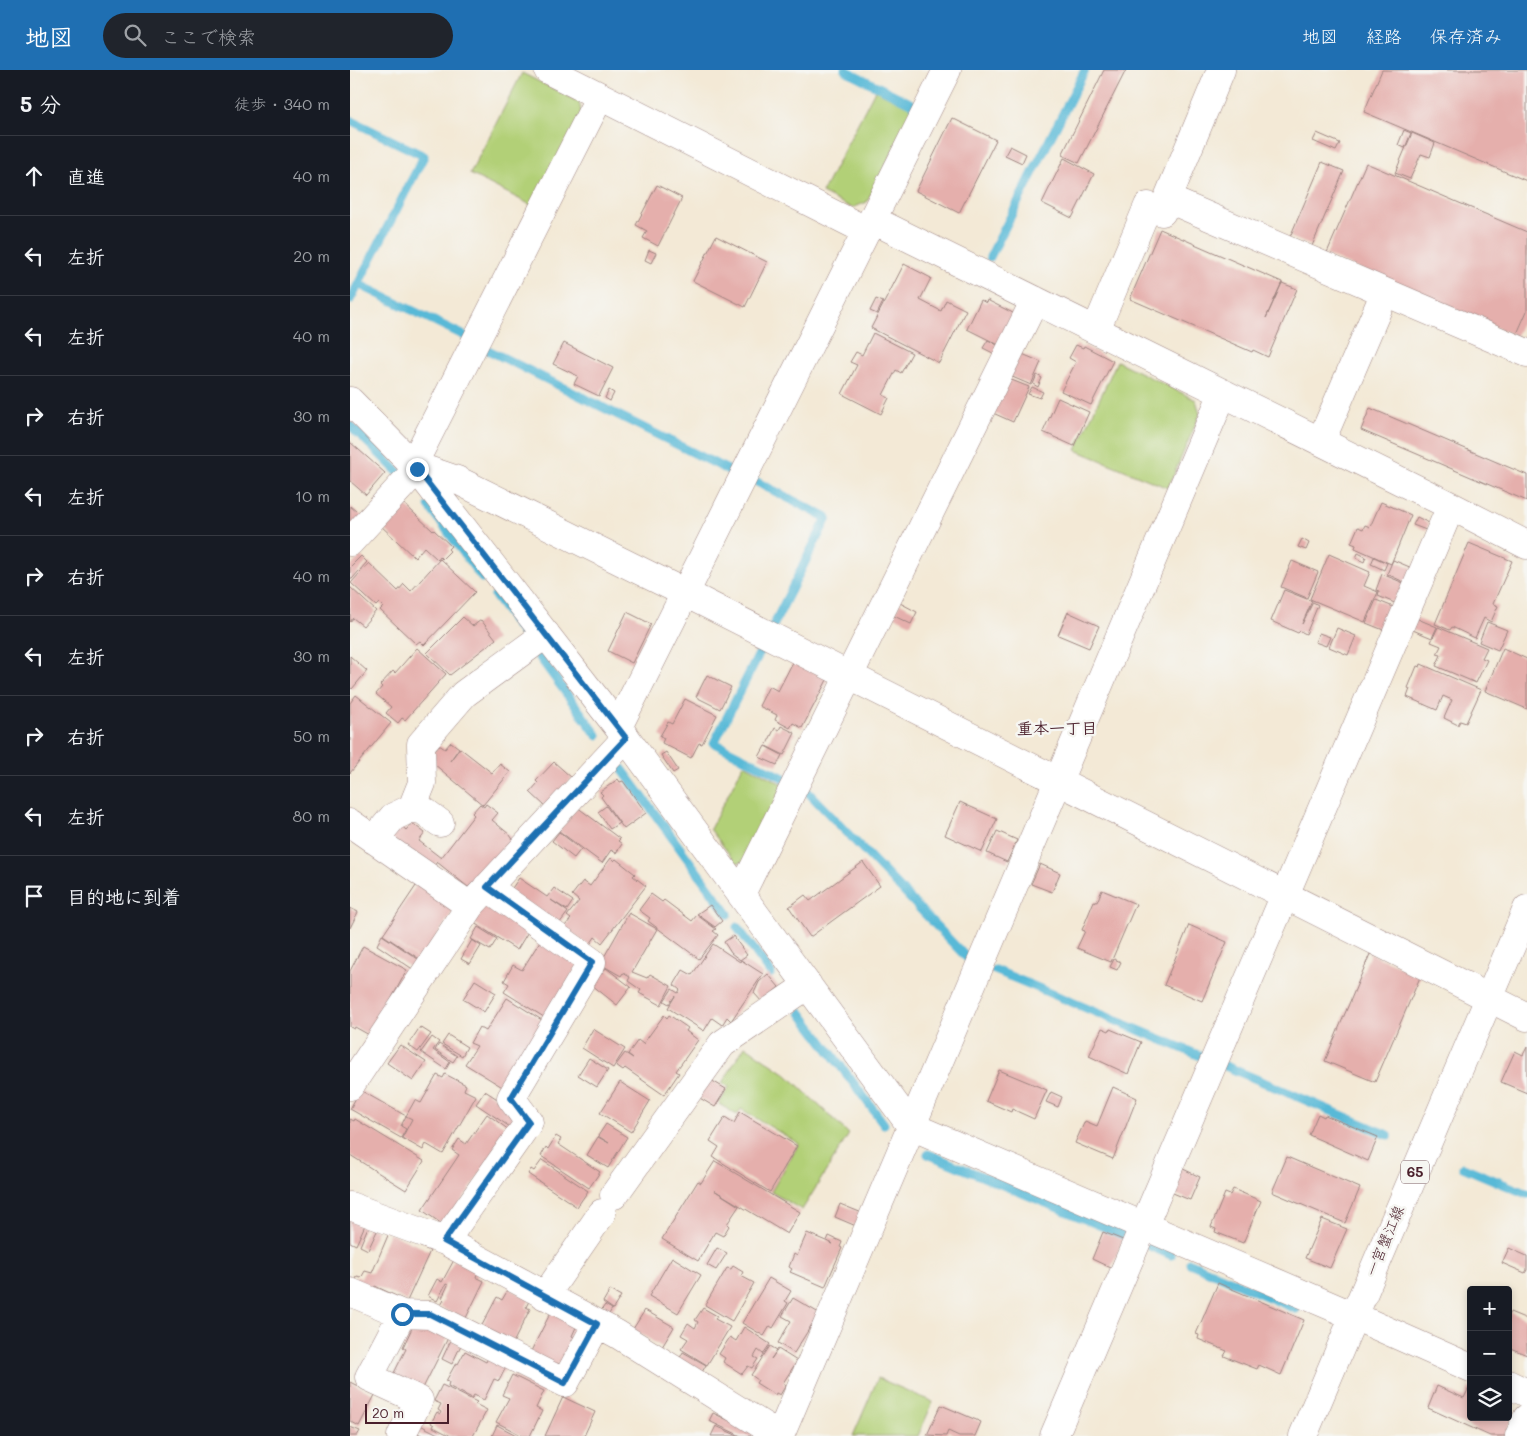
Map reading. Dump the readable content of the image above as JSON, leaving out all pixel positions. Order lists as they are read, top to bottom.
{
  "streets": {
    "street": ["65", "一宮蟹江線"]
  },
  "districts": ["重本一丁目"],
  "scale_bar": "20 m",
  "page": {
    "header": "地図",
    "search": "ここで検索",
    "nav": ["地図", "経路", "保存済み"],
    "heading": ["5 分", "徒歩 · 340 m"],
    "list": [
      ["直進", "40 m"],
      ["左折", "20 m"],
      ["左折", "40 m"],
      ["右折", "30 m"],
      ["左折", "10 m"],
      ["右折", "40 m"],
      ["左折", "30 m"],
      ["右折", "50 m"],
      ["左折", "80 m"],
      "目的地に到着"
    ],
    "map_buttons": ["+", "−"],
    "scale": "20 m"
  }
}
